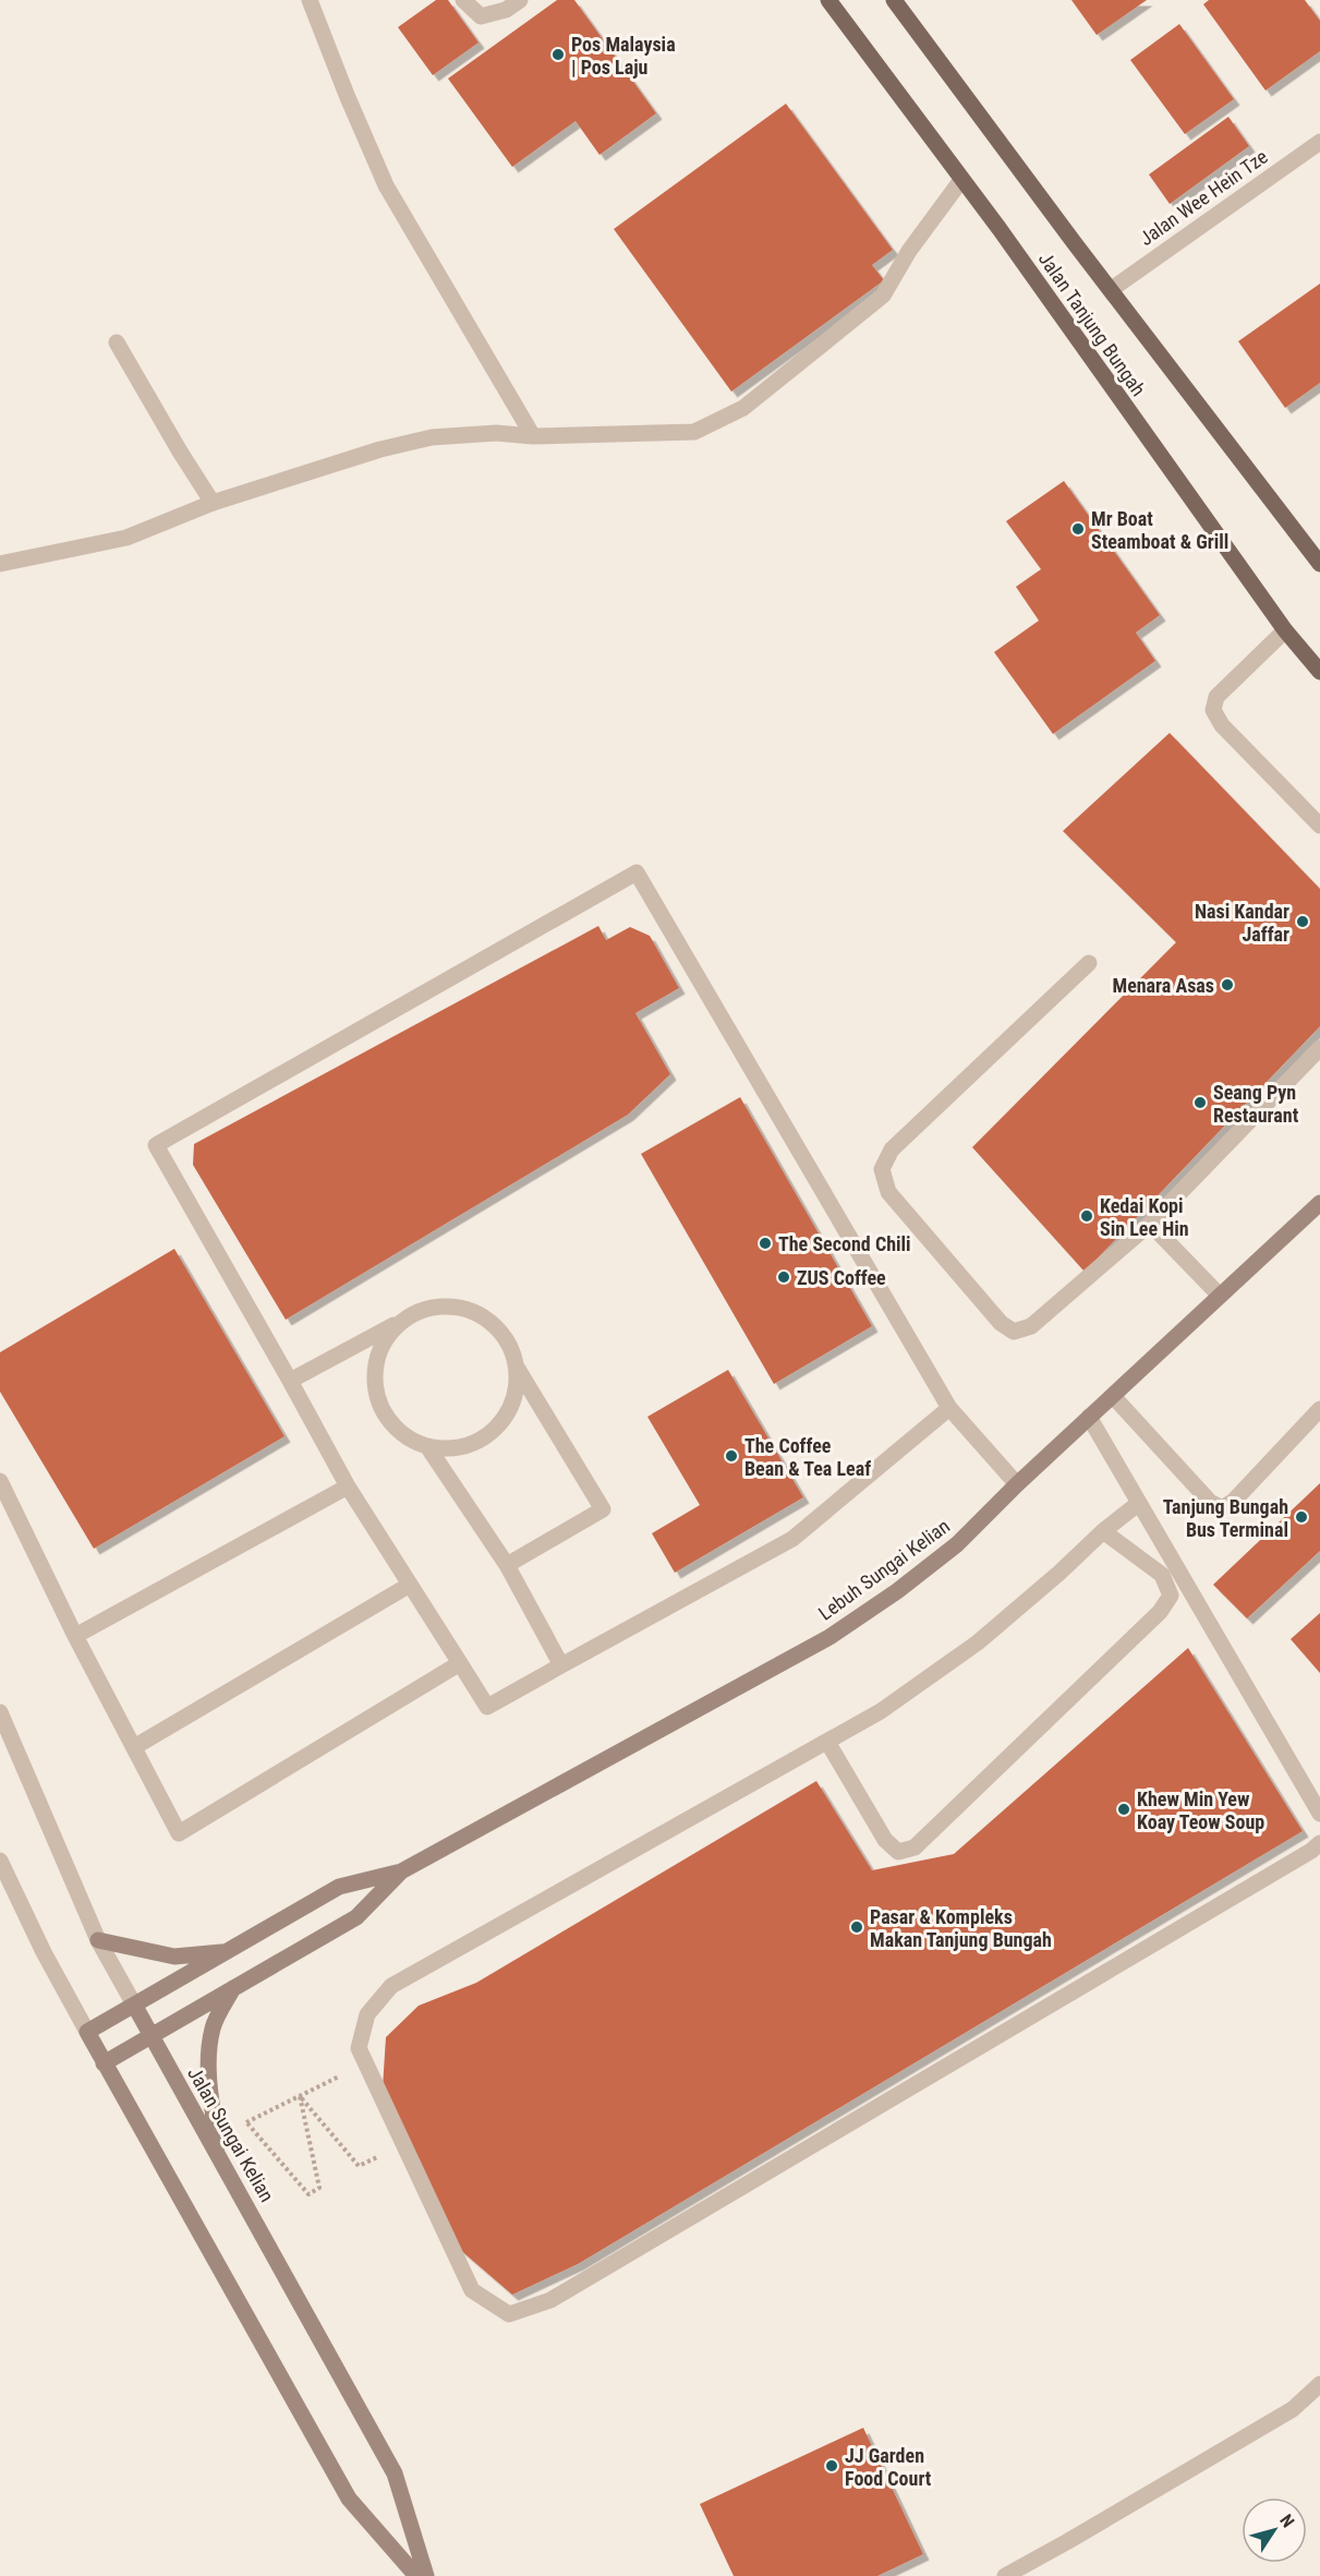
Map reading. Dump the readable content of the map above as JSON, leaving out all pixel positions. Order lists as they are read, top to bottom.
{
  "streets": {
    "main road": ["Jalan Tanjung Bungah"],
    "street": ["Jalan Wee Hein Tze", "Lebuh Sungai Kelian", "Jalan Sungai Kelian"]
  },
  "crossings": [
    ["Jalan Wee Hein Tze", "Jalan Tanjung Bungah"]
  ],
  "places": [
    "Pos Malaysia | Pos Laju",
    "Mr Boat Steamboat & Grill",
    "Nasi Kandar Jaffar",
    "Menara Asas",
    "Seang Pyn Restaurant",
    "Kedai Kopi Sin Lee Hin",
    "The Second Chili",
    "ZUS Coffee",
    "The Coffee Bean & Tea Leaf",
    "Tanjung Bungah Bus Terminal",
    "Khew Min Yew Koay Teow Soup",
    "Pasar & Kompleks Makan Tanjung Bungah",
    "JJ Garden Food Court"
  ],
  "north": "top right"
}
